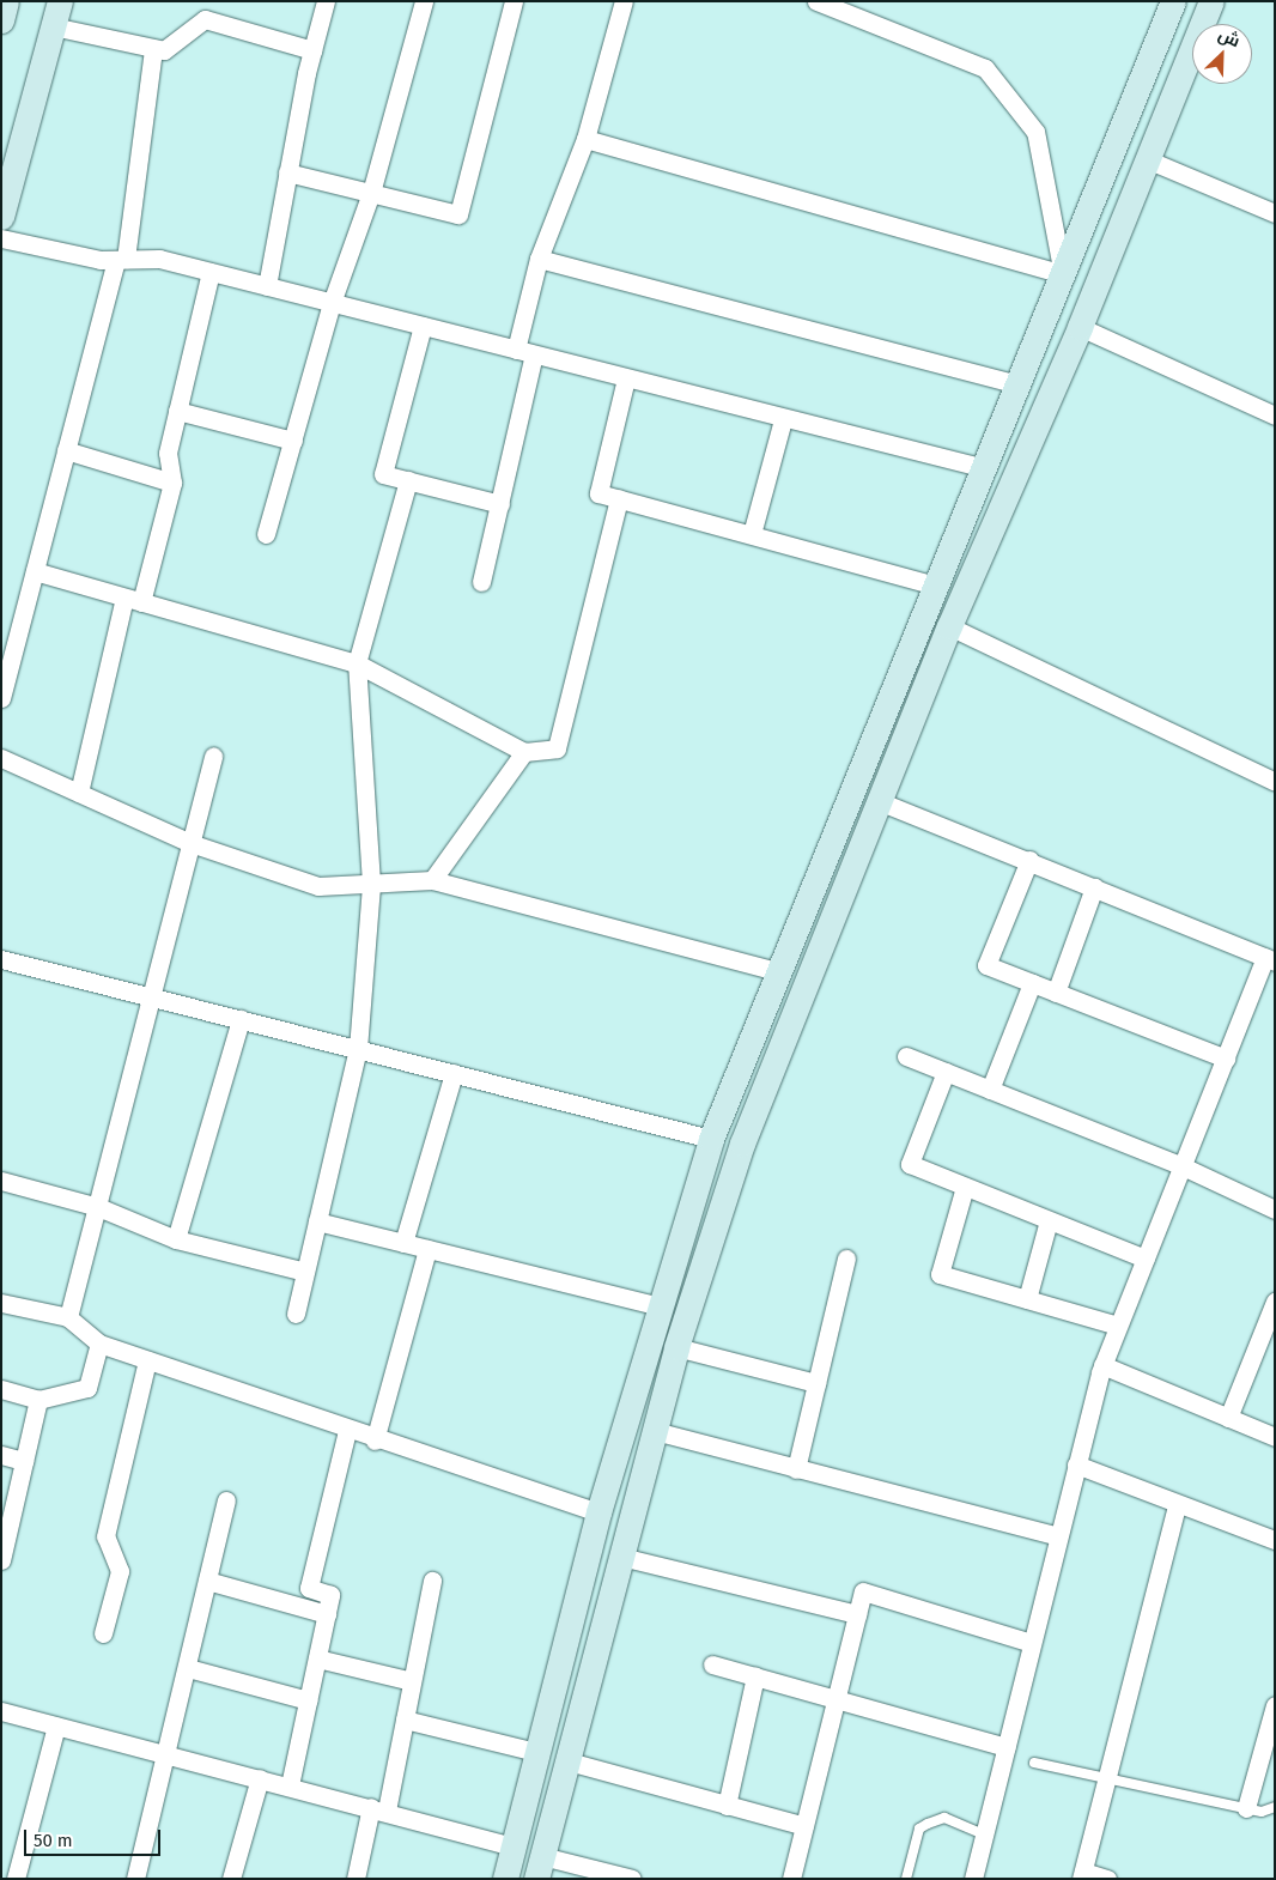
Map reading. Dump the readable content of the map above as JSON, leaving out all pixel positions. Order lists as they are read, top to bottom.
{
  "scale_bar": "50 m",
  "north": "top right"
}
